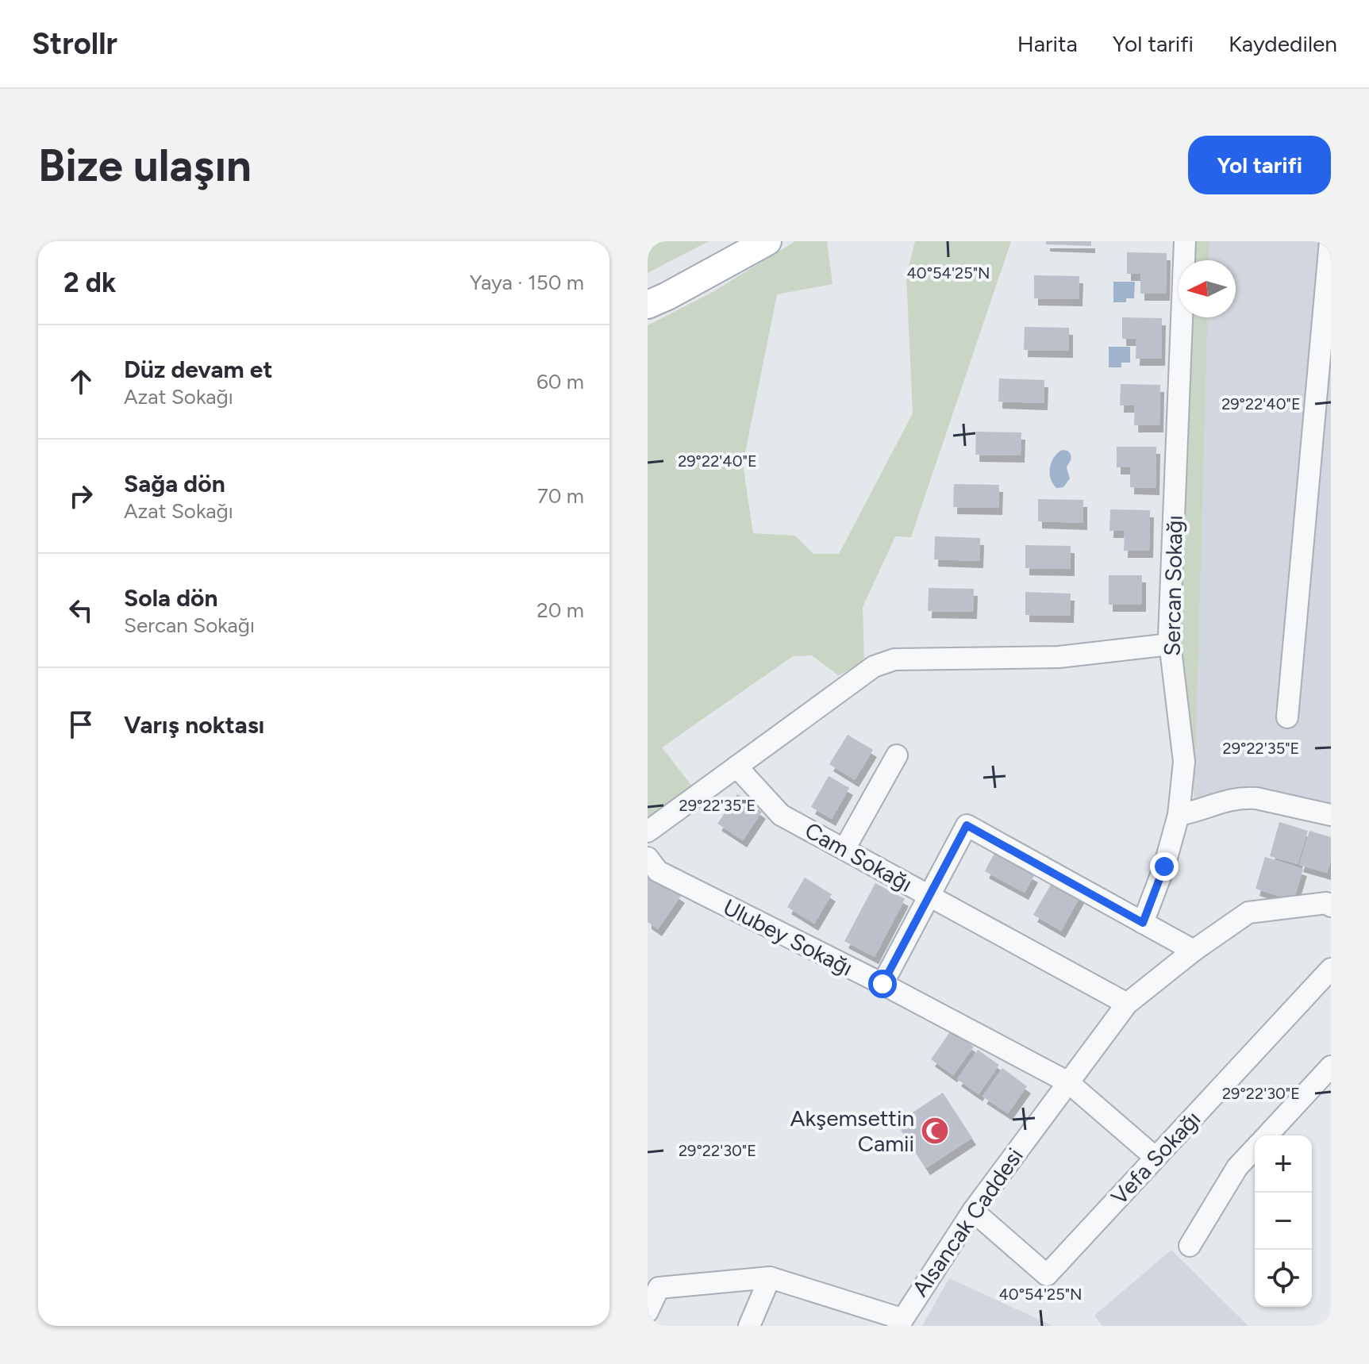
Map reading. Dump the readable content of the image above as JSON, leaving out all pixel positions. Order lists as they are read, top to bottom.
{
  "streets": {
    "street": [
      "Sercan Sokağı",
      "Cam Sokağı",
      "Ulubey Sokağı",
      "Vefa Sokağı",
      "Alsancak Caddesi"
    ]
  },
  "crossings": [
    ["Cam Sokağı", "Alsancak Caddesi"],
    ["Ulubey Sokağı", "Vefa Sokağı"],
    ["Ulubey Sokağı", "Alsancak Caddesi"],
    ["Vefa Sokağı", "Alsancak Caddesi"]
  ],
  "places": {
    "mosque": ["Akşemsettin Camii"]
  },
  "north": "left",
  "page": {
    "header": "Strollr",
    "nav": ["Harita", "Yol tarifi", "Kaydedilen"],
    "buttons": "Yol tarifi",
    "title": "Bize ulaşın",
    "heading": ["2 dk", "Yaya · 150 m"],
    "list": [
      ["Düz devam et", "Azat Sokağı", "60 m"],
      ["Sağa dön", "Azat Sokağı", "70 m"],
      ["Sola dön", "Sercan Sokağı", "20 m"],
      "Varış noktası"
    ],
    "map_buttons": ["+", "−"]
  },
  "coordinates": [
    "40°54'25\"N",
    "29°22'40\"E",
    "29°22'35\"E",
    "29°22'30\"E"
  ]
}
